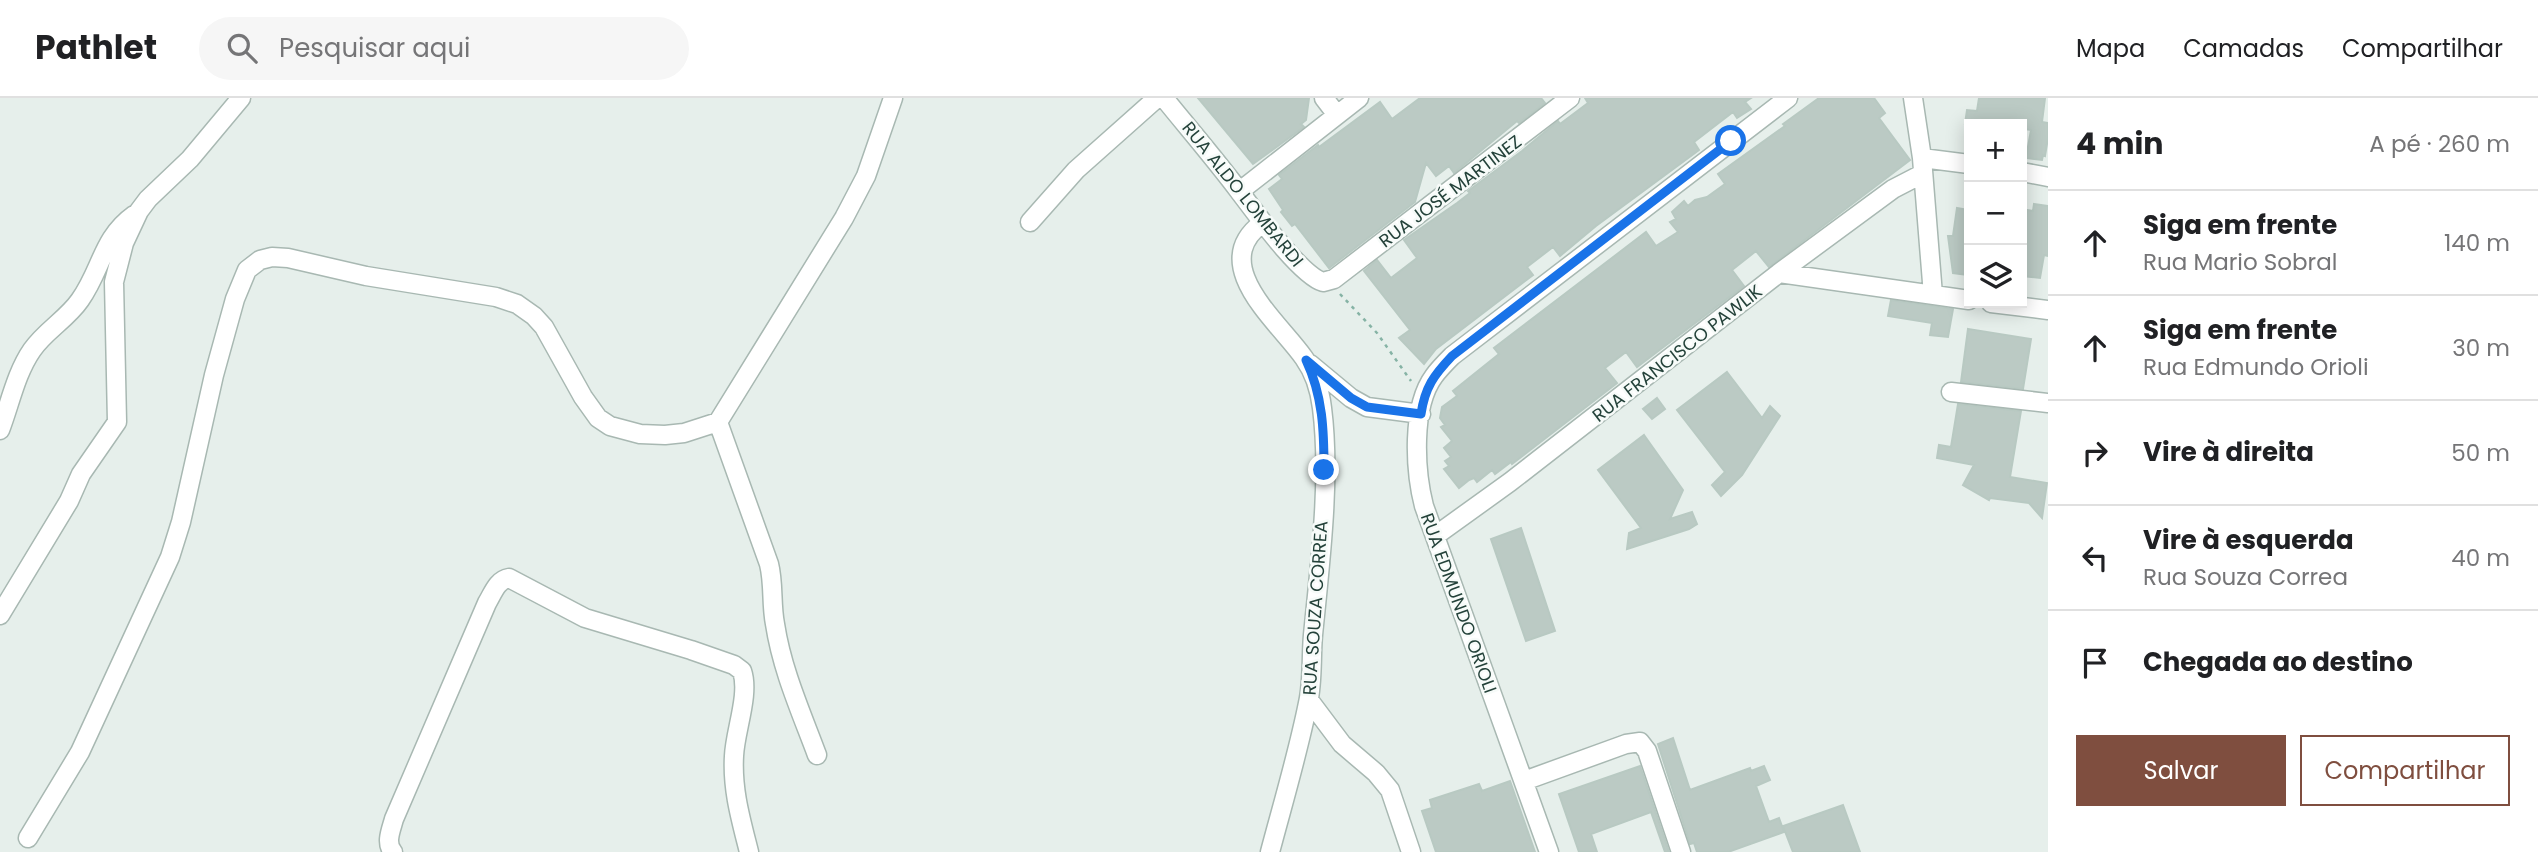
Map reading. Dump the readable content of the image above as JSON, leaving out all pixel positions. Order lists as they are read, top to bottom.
{
  "streets": {
    "street": [
      "RUA JOSÉ MARTINEZ",
      "RUA ALDO LOMBARDI",
      "RUA FRANCISCO PAWLIK",
      "RUA EDMUNDO ORIOLI",
      "RUA SOUZA CORREA"
    ]
  },
  "crossings": [
    ["RUA JOSÉ MARTINEZ", "RUA ALDO LOMBARDI"],
    ["RUA ALDO LOMBARDI", "RUA SOUZA CORREA"],
    ["RUA FRANCISCO PAWLIK", "RUA EDMUNDO ORIOLI"]
  ],
  "page": {
    "header": "Pathlet",
    "search": "Pesquisar aqui",
    "nav": ["Mapa", "Camadas", "Compartilhar"],
    "heading": ["4 min", "A pé · 260 m"],
    "map_buttons": ["+", "−"],
    "list": [
      ["Siga em frente", "Rua Mario Sobral", "140 m"],
      ["Siga em frente", "Rua Edmundo Orioli", "30 m"],
      ["Vire à direita", "50 m"],
      ["Vire à esquerda", "Rua Souza Correa", "40 m"],
      "Chegada ao destino"
    ],
    "buttons": ["Salvar", "Compartilhar"]
  }
}
